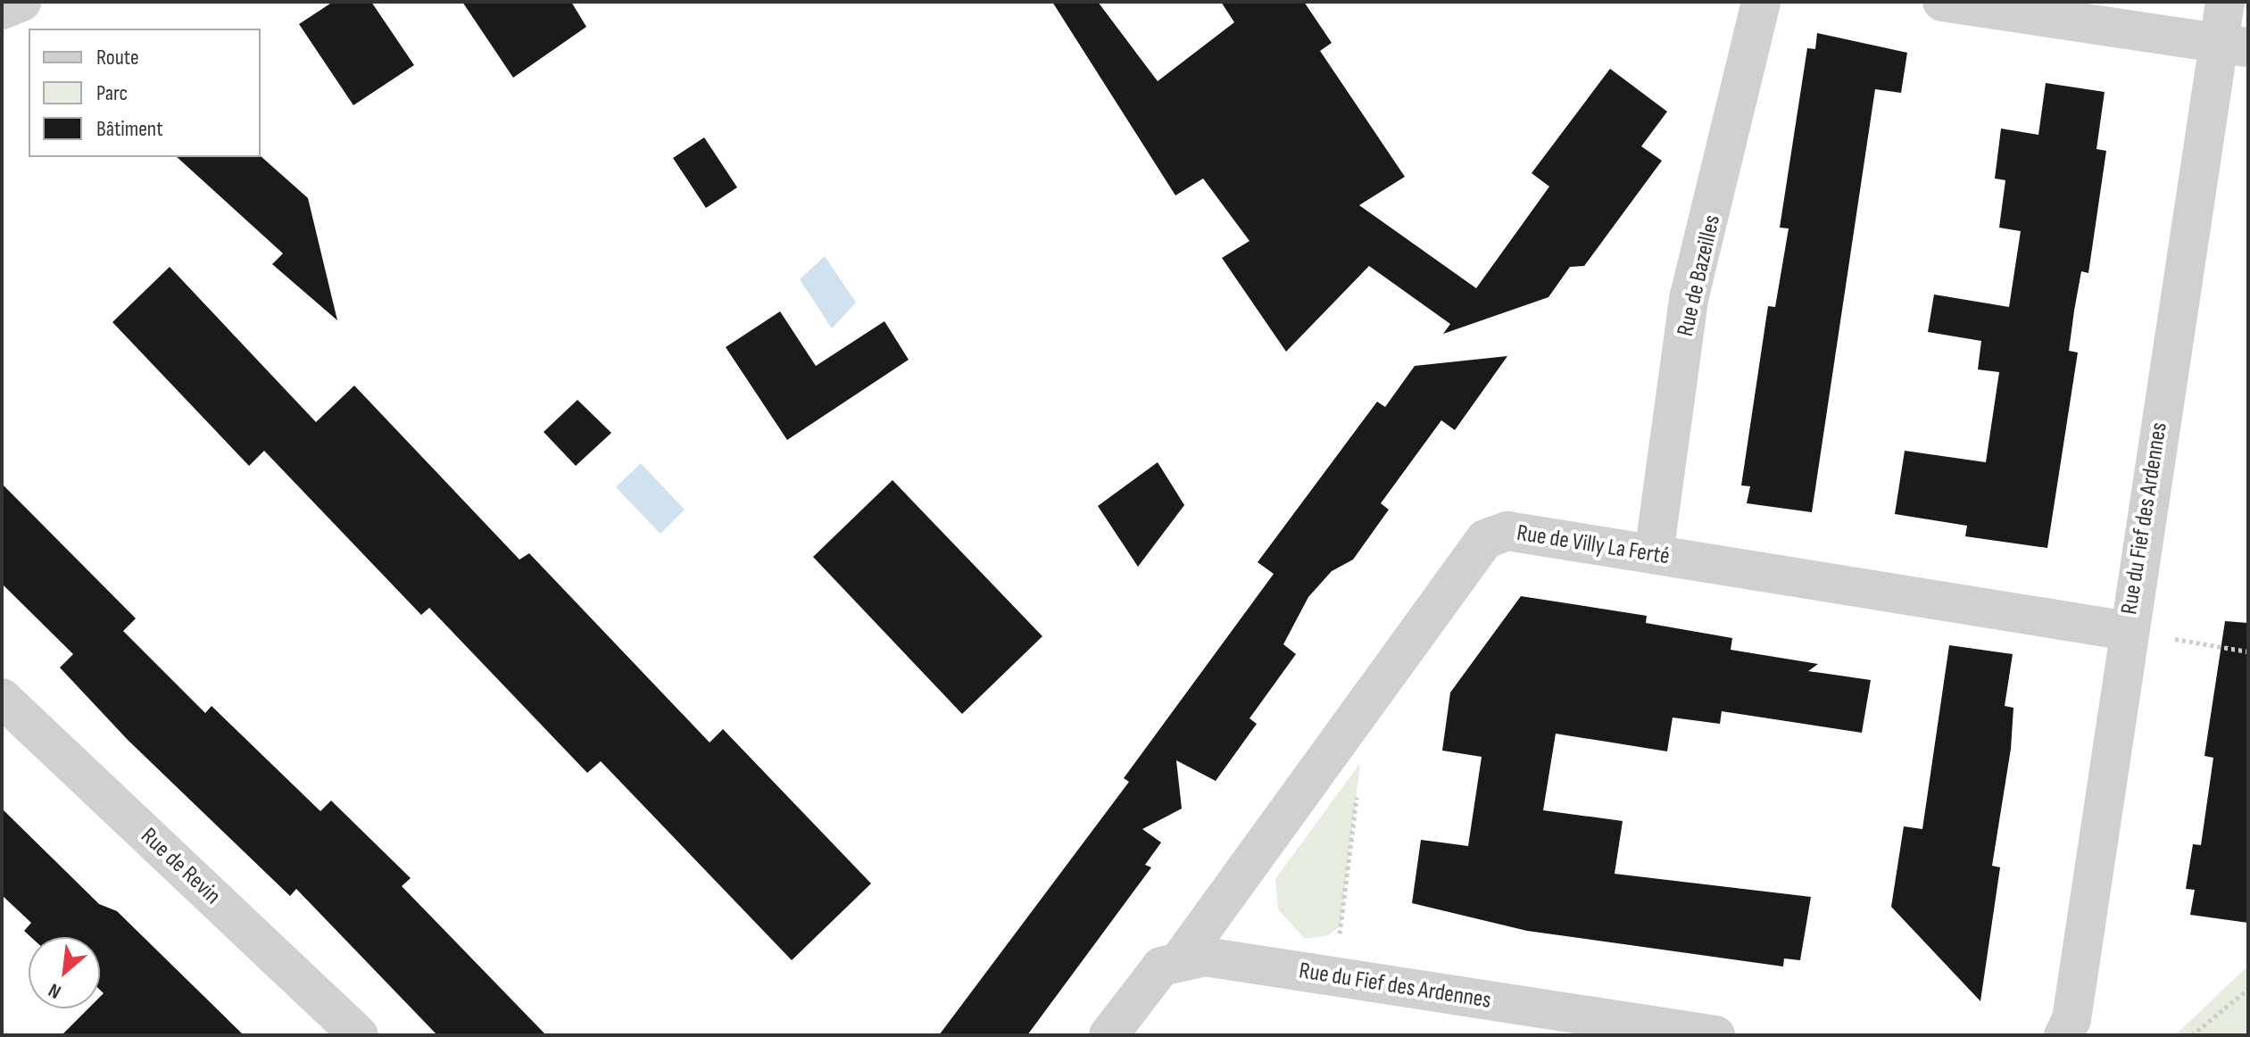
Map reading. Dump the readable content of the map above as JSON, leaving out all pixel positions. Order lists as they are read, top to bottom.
{
  "streets": {
    "street": [
      "Rue de Bazeilles",
      "Rue du Fief des Ardennes",
      "Rue de Villy La Ferté",
      "Rue de Revin"
    ]
  },
  "crossings": [
    ["Rue de Bazeilles", "Rue de Villy La Ferté"],
    ["Rue du Fief des Ardennes", "Rue de Villy La Ferté"]
  ],
  "legend": ["Route", "Parc", "Bâtiment"],
  "north": "bottom left"
}
